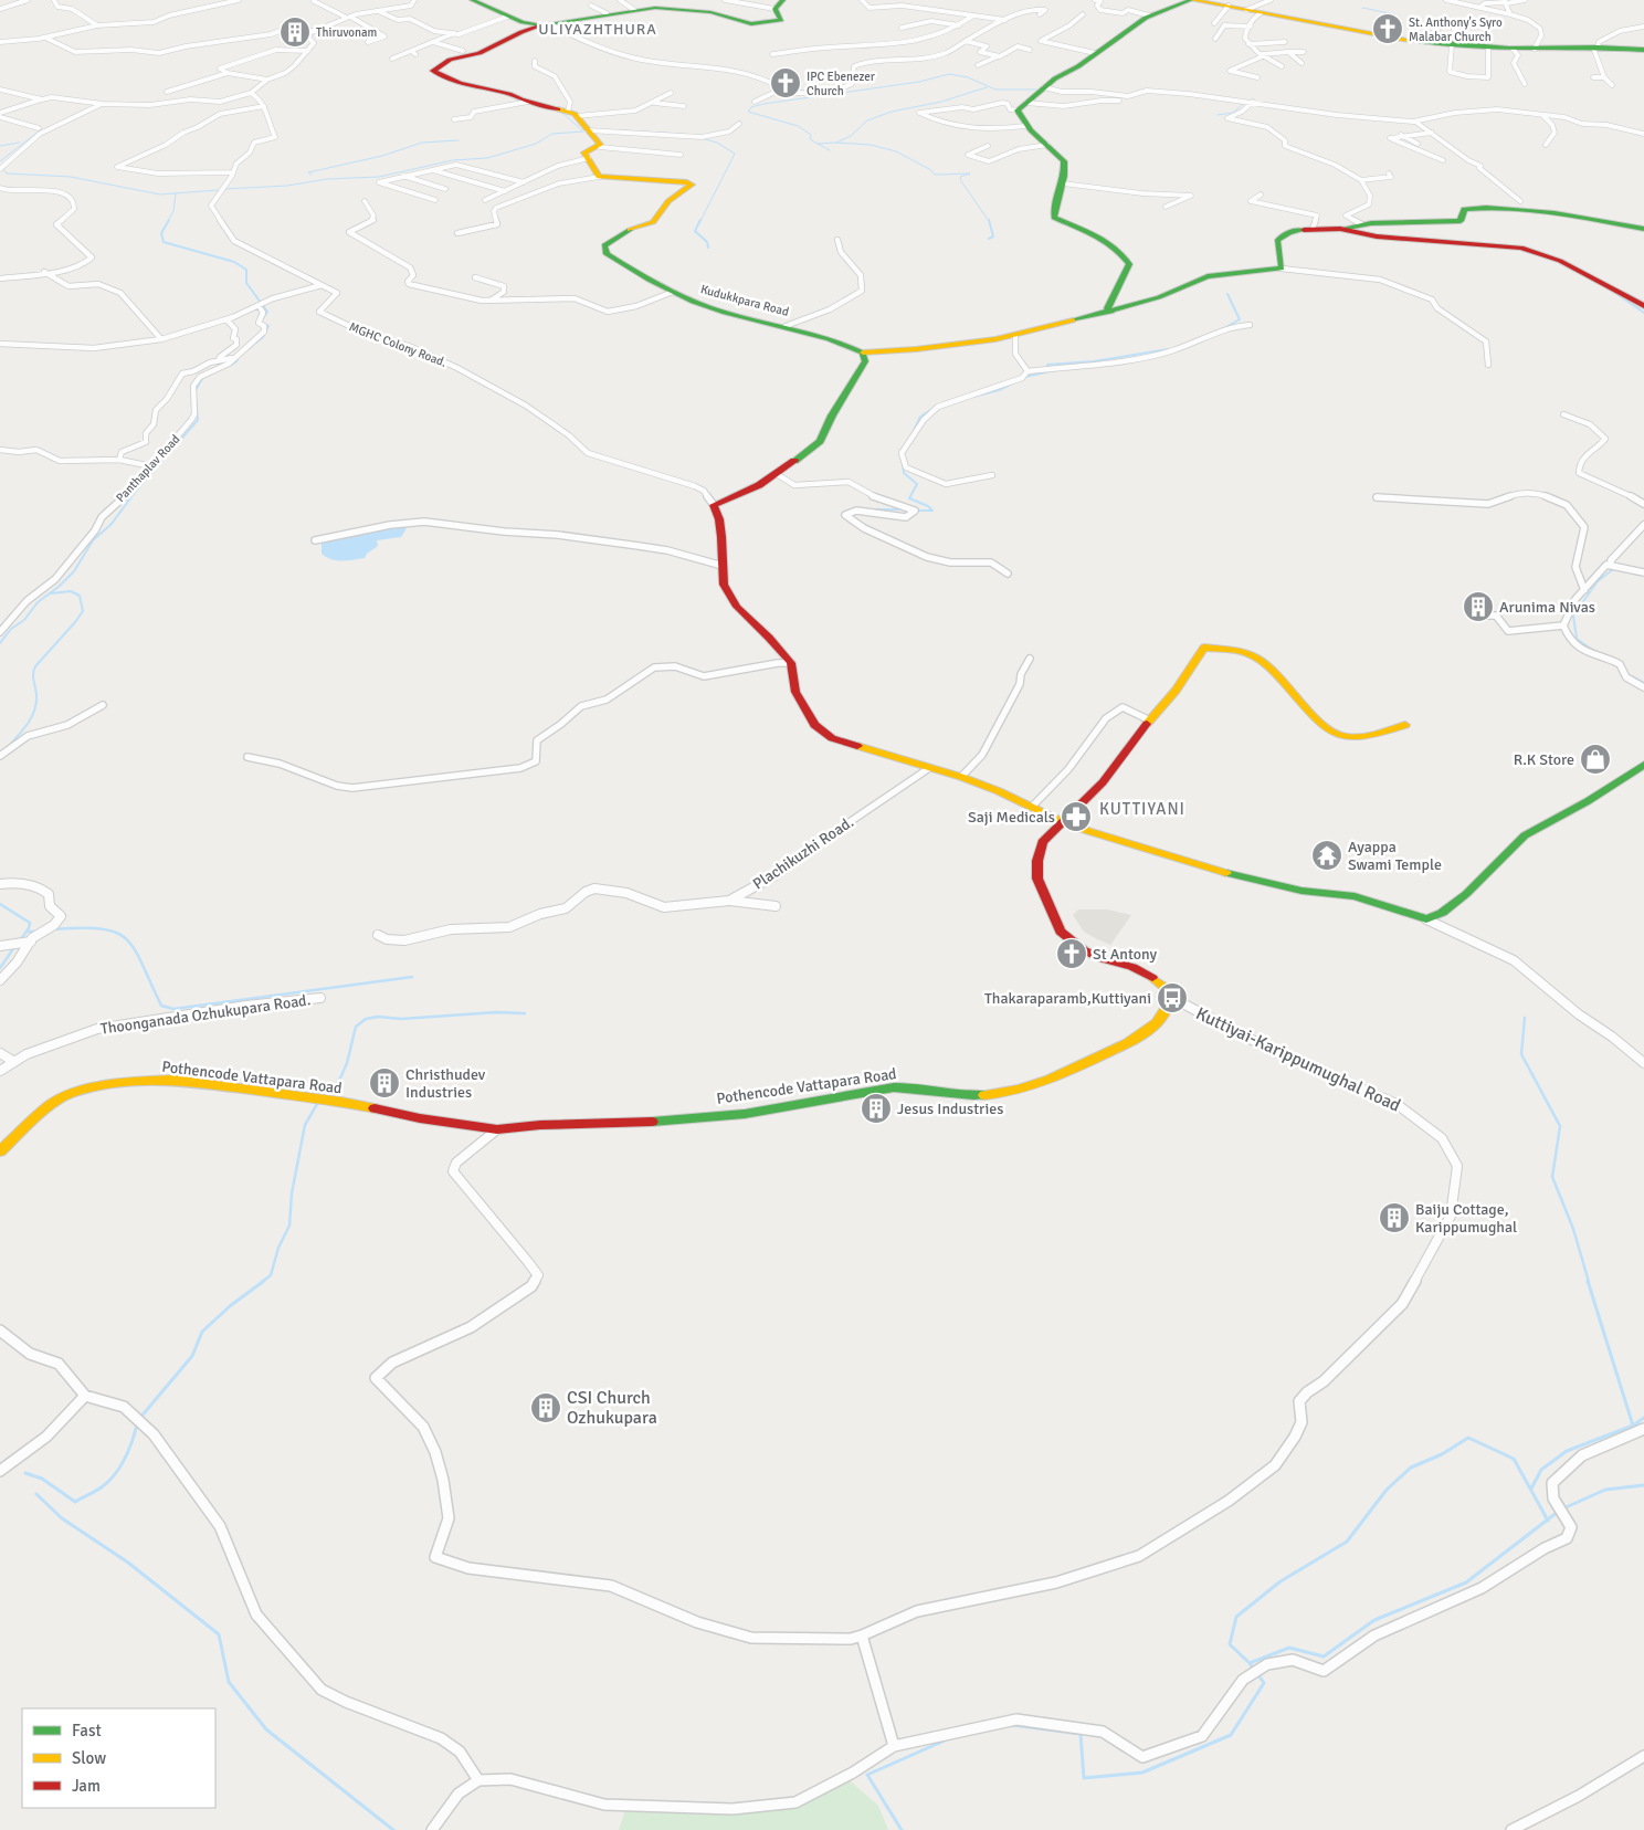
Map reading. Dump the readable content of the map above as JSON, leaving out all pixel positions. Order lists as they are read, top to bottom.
{
  "streets": {
    "street": [
      "Kudukkpara Road",
      "MGHC Colony Road.",
      "Panthaplav Road",
      "Plachikuzhi Road.",
      "Thoonganada Ozhukupara Road.",
      "Kuttiyai-Karippumughal Road",
      "Pothencode Vattapara Road"
    ]
  },
  "crossings": [
    ["Kuttiyai-Karippumughal Road", "Pothencode Vattapara Road"]
  ],
  "districts": ["ULIYAZHTHURA", "KUTTIYANI"],
  "places": {
    "church": ["St. Anthony's Syro Malabar Church", "IPC Ebenezer Church", "St Antony"],
    "building": [
      "Thiruvonam",
      "Arunima Nivas",
      "Christhudev Industries",
      "Jesus Industries",
      "Baiju Cottage, Karippumughal",
      "CSI Church Ozhukupara"
    ],
    "shop": ["R.K Store"],
    "pharmacy": ["Saji Medicals"],
    "temple": ["Ayappa Swami Temple"],
    "bus stop": ["Thakaraparamb,Kuttiyani"]
  },
  "legend": ["Fast", "Slow", "Jam"]
}
